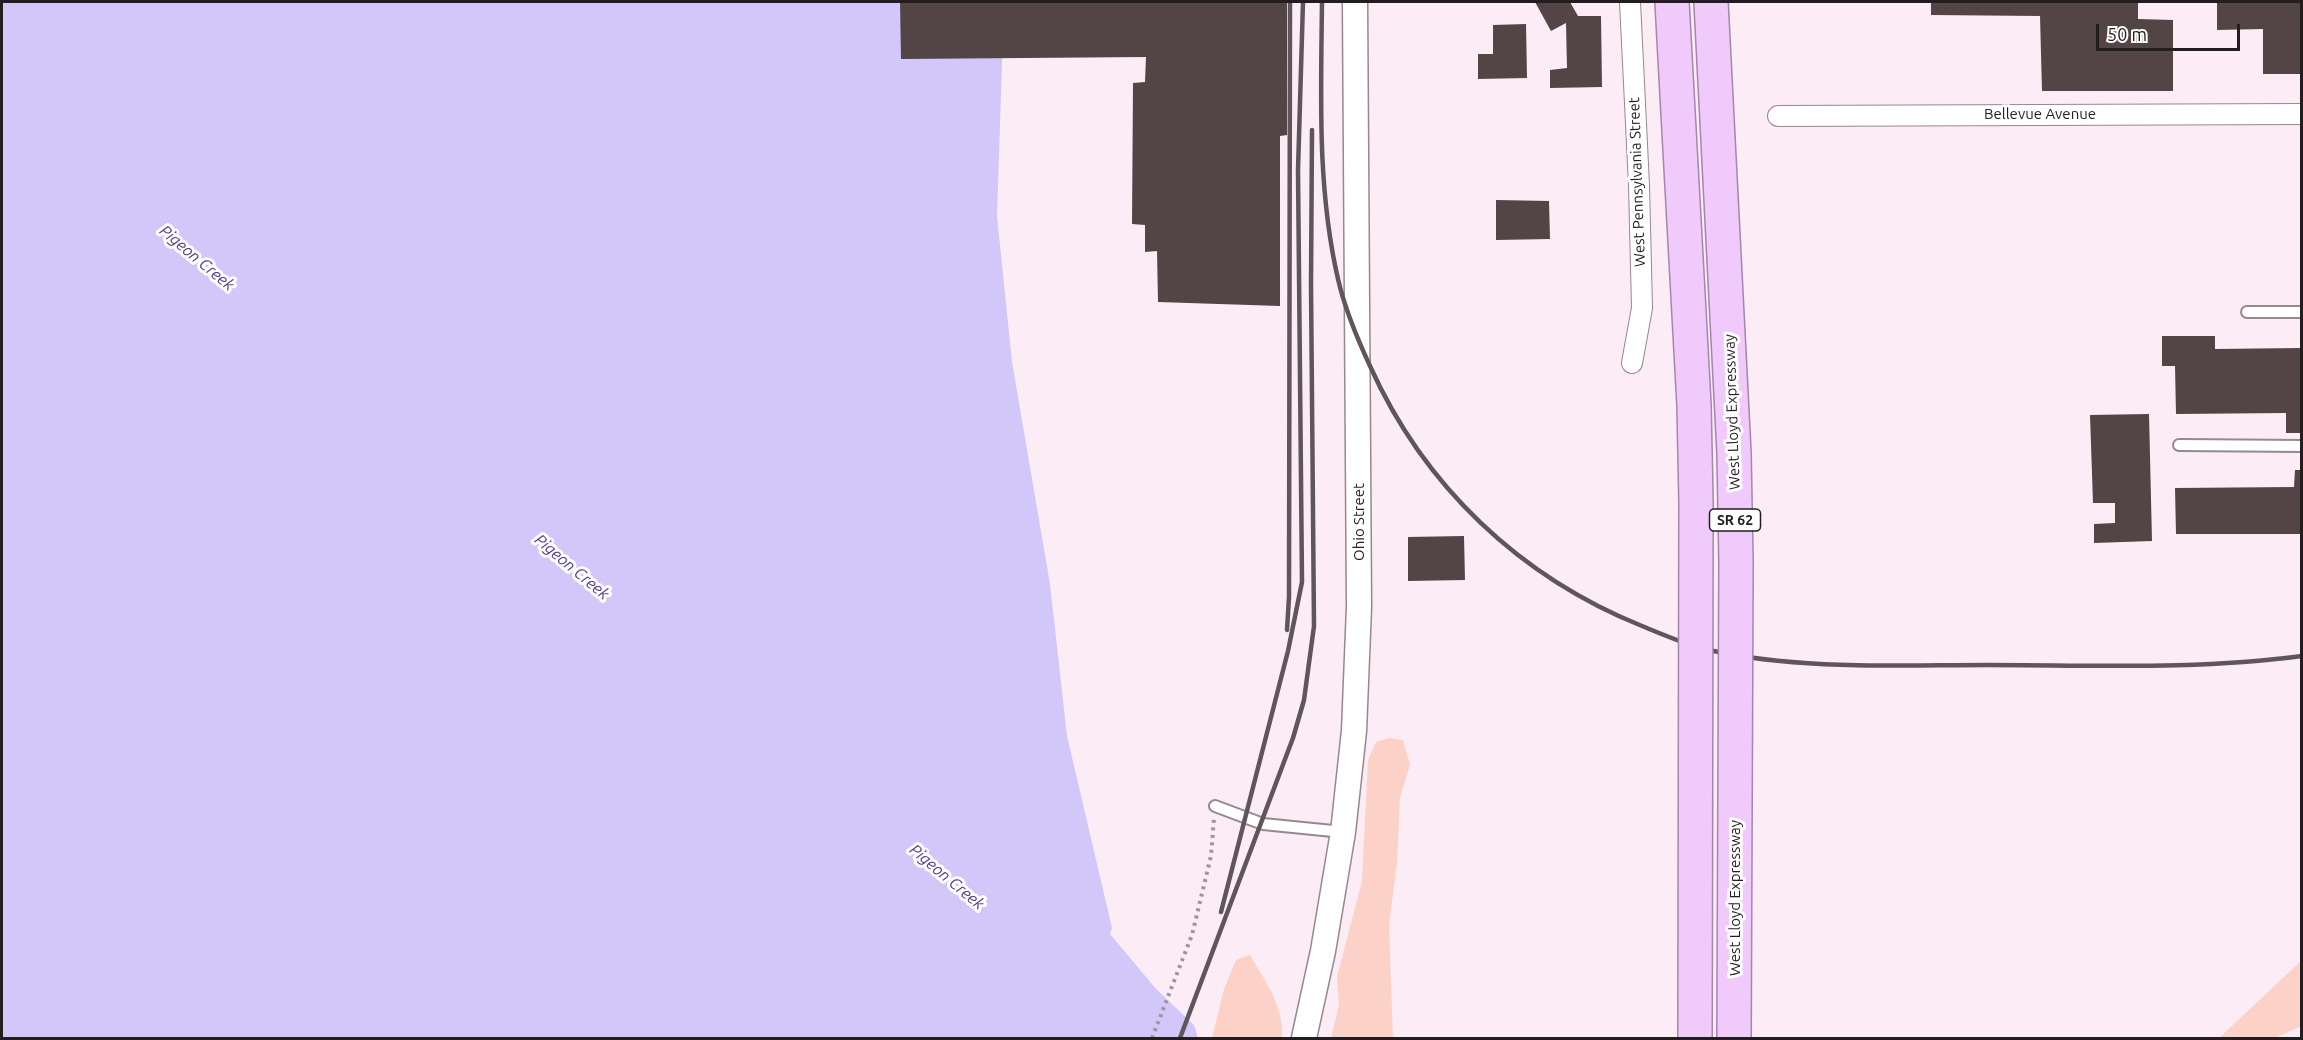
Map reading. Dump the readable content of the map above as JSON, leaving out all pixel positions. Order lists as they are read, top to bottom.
{
  "streets": {
    "highway": ["West Lloyd Expressway", "SR 62"],
    "street": ["Bellevue Avenue", "West Pennsylvania Street", "Ohio Street"]
  },
  "water": ["Pigeon Creek"],
  "scale_bar": "50 m"
}
